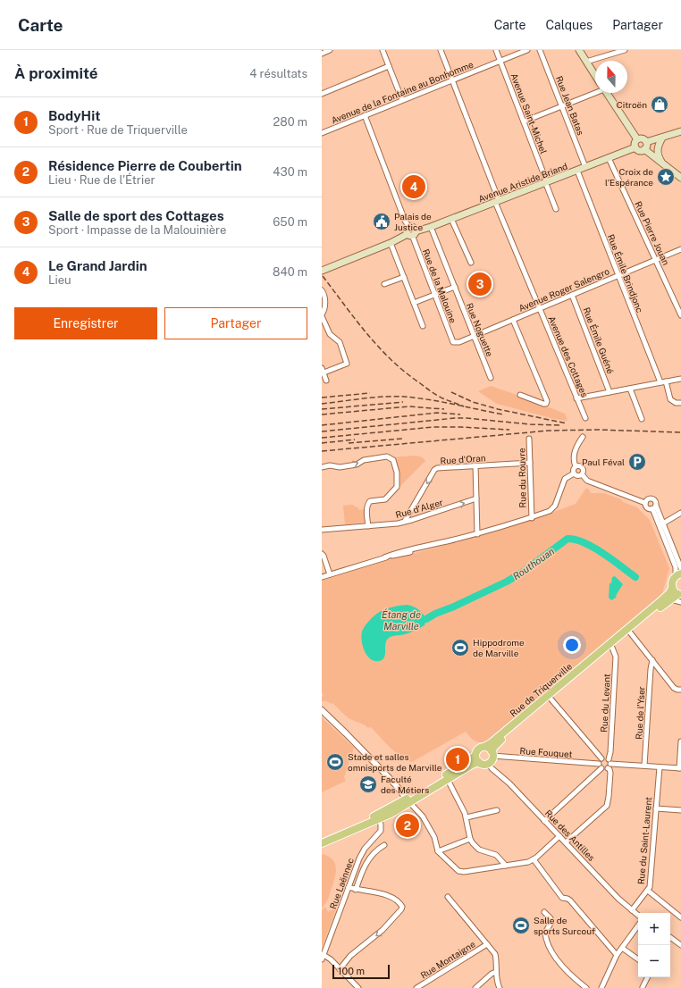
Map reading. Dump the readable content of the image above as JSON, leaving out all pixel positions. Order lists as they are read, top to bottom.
{
  "streets": {
    "main road": ["Avenue Aristide Briand", "Rue de Triquerville"],
    "street": [
      "Avenue de la Fontaine au Bonhomme",
      "Rue Jean Batas",
      "Avenue Saint-Michel",
      "Rue Pierre Jouan",
      "Rue Émile Brindjonc",
      "Rue de la Malouine",
      "Avenue Roger Salengro",
      "Rue Noguette",
      "Rue Émile Guéné",
      "Avenue des Cottages",
      "Rue d'Oran",
      "Rue du Rouvre",
      "Rue d'Alger",
      "Rue du Levant",
      "Rue de l'Yser",
      "Rue Fouquet",
      "Rue des Antilles",
      "Rue du Saint-Laurent",
      "Rue Laënnec",
      "Rue Montaigne"
    ]
  },
  "crossings": [
    ["Avenue de la Fontaine au Bonhomme", "Avenue Saint-Michel"],
    ["Avenue de la Fontaine au Bonhomme", "Rue de la Malouine"],
    ["Avenue de la Fontaine au Bonhomme", "Avenue des Cottages"],
    ["Rue Jean Batas", "Avenue Aristide Briand"],
    ["Avenue Saint-Michel", "Avenue Aristide Briand"],
    ["Avenue Aristide Briand", "Rue Pierre Jouan"],
    ["Avenue Aristide Briand", "Rue Émile Brindjonc"],
    ["Avenue Aristide Briand", "Rue de la Malouine"],
    ["Avenue Aristide Briand", "Rue Noguette"],
    ["Avenue Aristide Briand", "Avenue des Cottages"],
    ["Rue Pierre Jouan", "Avenue Roger Salengro"],
    ["Rue Émile Brindjonc", "Avenue Roger Salengro"],
    ["Rue de la Malouine", "Avenue Roger Salengro"],
    ["Avenue Roger Salengro", "Rue Noguette"],
    ["Avenue Roger Salengro", "Rue Émile Guéné"],
    ["Avenue Roger Salengro", "Avenue des Cottages"],
    ["Rue d'Oran", "Rue du Rouvre"],
    ["Rue d'Oran", "Rue d'Alger"],
    ["Rue de Triquerville", "Rue du Levant"],
    ["Rue de Triquerville", "Rue Fouquet"],
    ["Rue de Triquerville", "Rue des Antilles"],
    ["Rue de l'Yser", "Rue Fouquet"],
    ["Rue Fouquet", "Rue des Antilles"],
    ["Rue Fouquet", "Rue du Saint-Laurent"],
    ["Rue des Antilles", "Rue du Saint-Laurent"]
  ],
  "one_way": ["Rue d'Oran"],
  "water": ["Routhouan", "Étang de Marville"],
  "places": {
    "shop": ["Citroën"],
    "place": ["Croix de l'Espérance"],
    "public building": ["Palais de Justice"],
    "parking": ["Paul Féval"],
    "sports": ["Hippodrome de Marville", "Stade et salles omnisports de Marville", "Salle de sports Surcouf"],
    "school or university": ["Faculté des Métiers"]
  },
  "scale_bar": "100 m",
  "north": "top",
  "page": {
    "header": "Carte",
    "nav": ["Carte", "Calques", "Partager"],
    "heading": ["À proximité", "4 résultats"],
    "list": [
      {
        "mark": "1",
        "name": "BodyHit",
        "note": "Sport · Rue de Triquerville",
        "value": "280 m"
      },
      {
        "mark": "2",
        "name": "Résidence Pierre de Coubertin",
        "note": "Lieu · Rue de l'Étrier",
        "value": "430 m"
      },
      {
        "mark": "3",
        "name": "Salle de sport des Cottages",
        "note": "Sport · Impasse de la Malouinière",
        "value": "650 m"
      },
      {
        "mark": "4",
        "name": "Le Grand Jardin",
        "note": "Lieu",
        "value": "840 m"
      }
    ],
    "pins": [
      "4",
      "3",
      "1",
      "2"
    ],
    "buttons": ["Enregistrer", "Partager"],
    "map_buttons": ["+", "−"],
    "scale": "100 m"
  }
}
